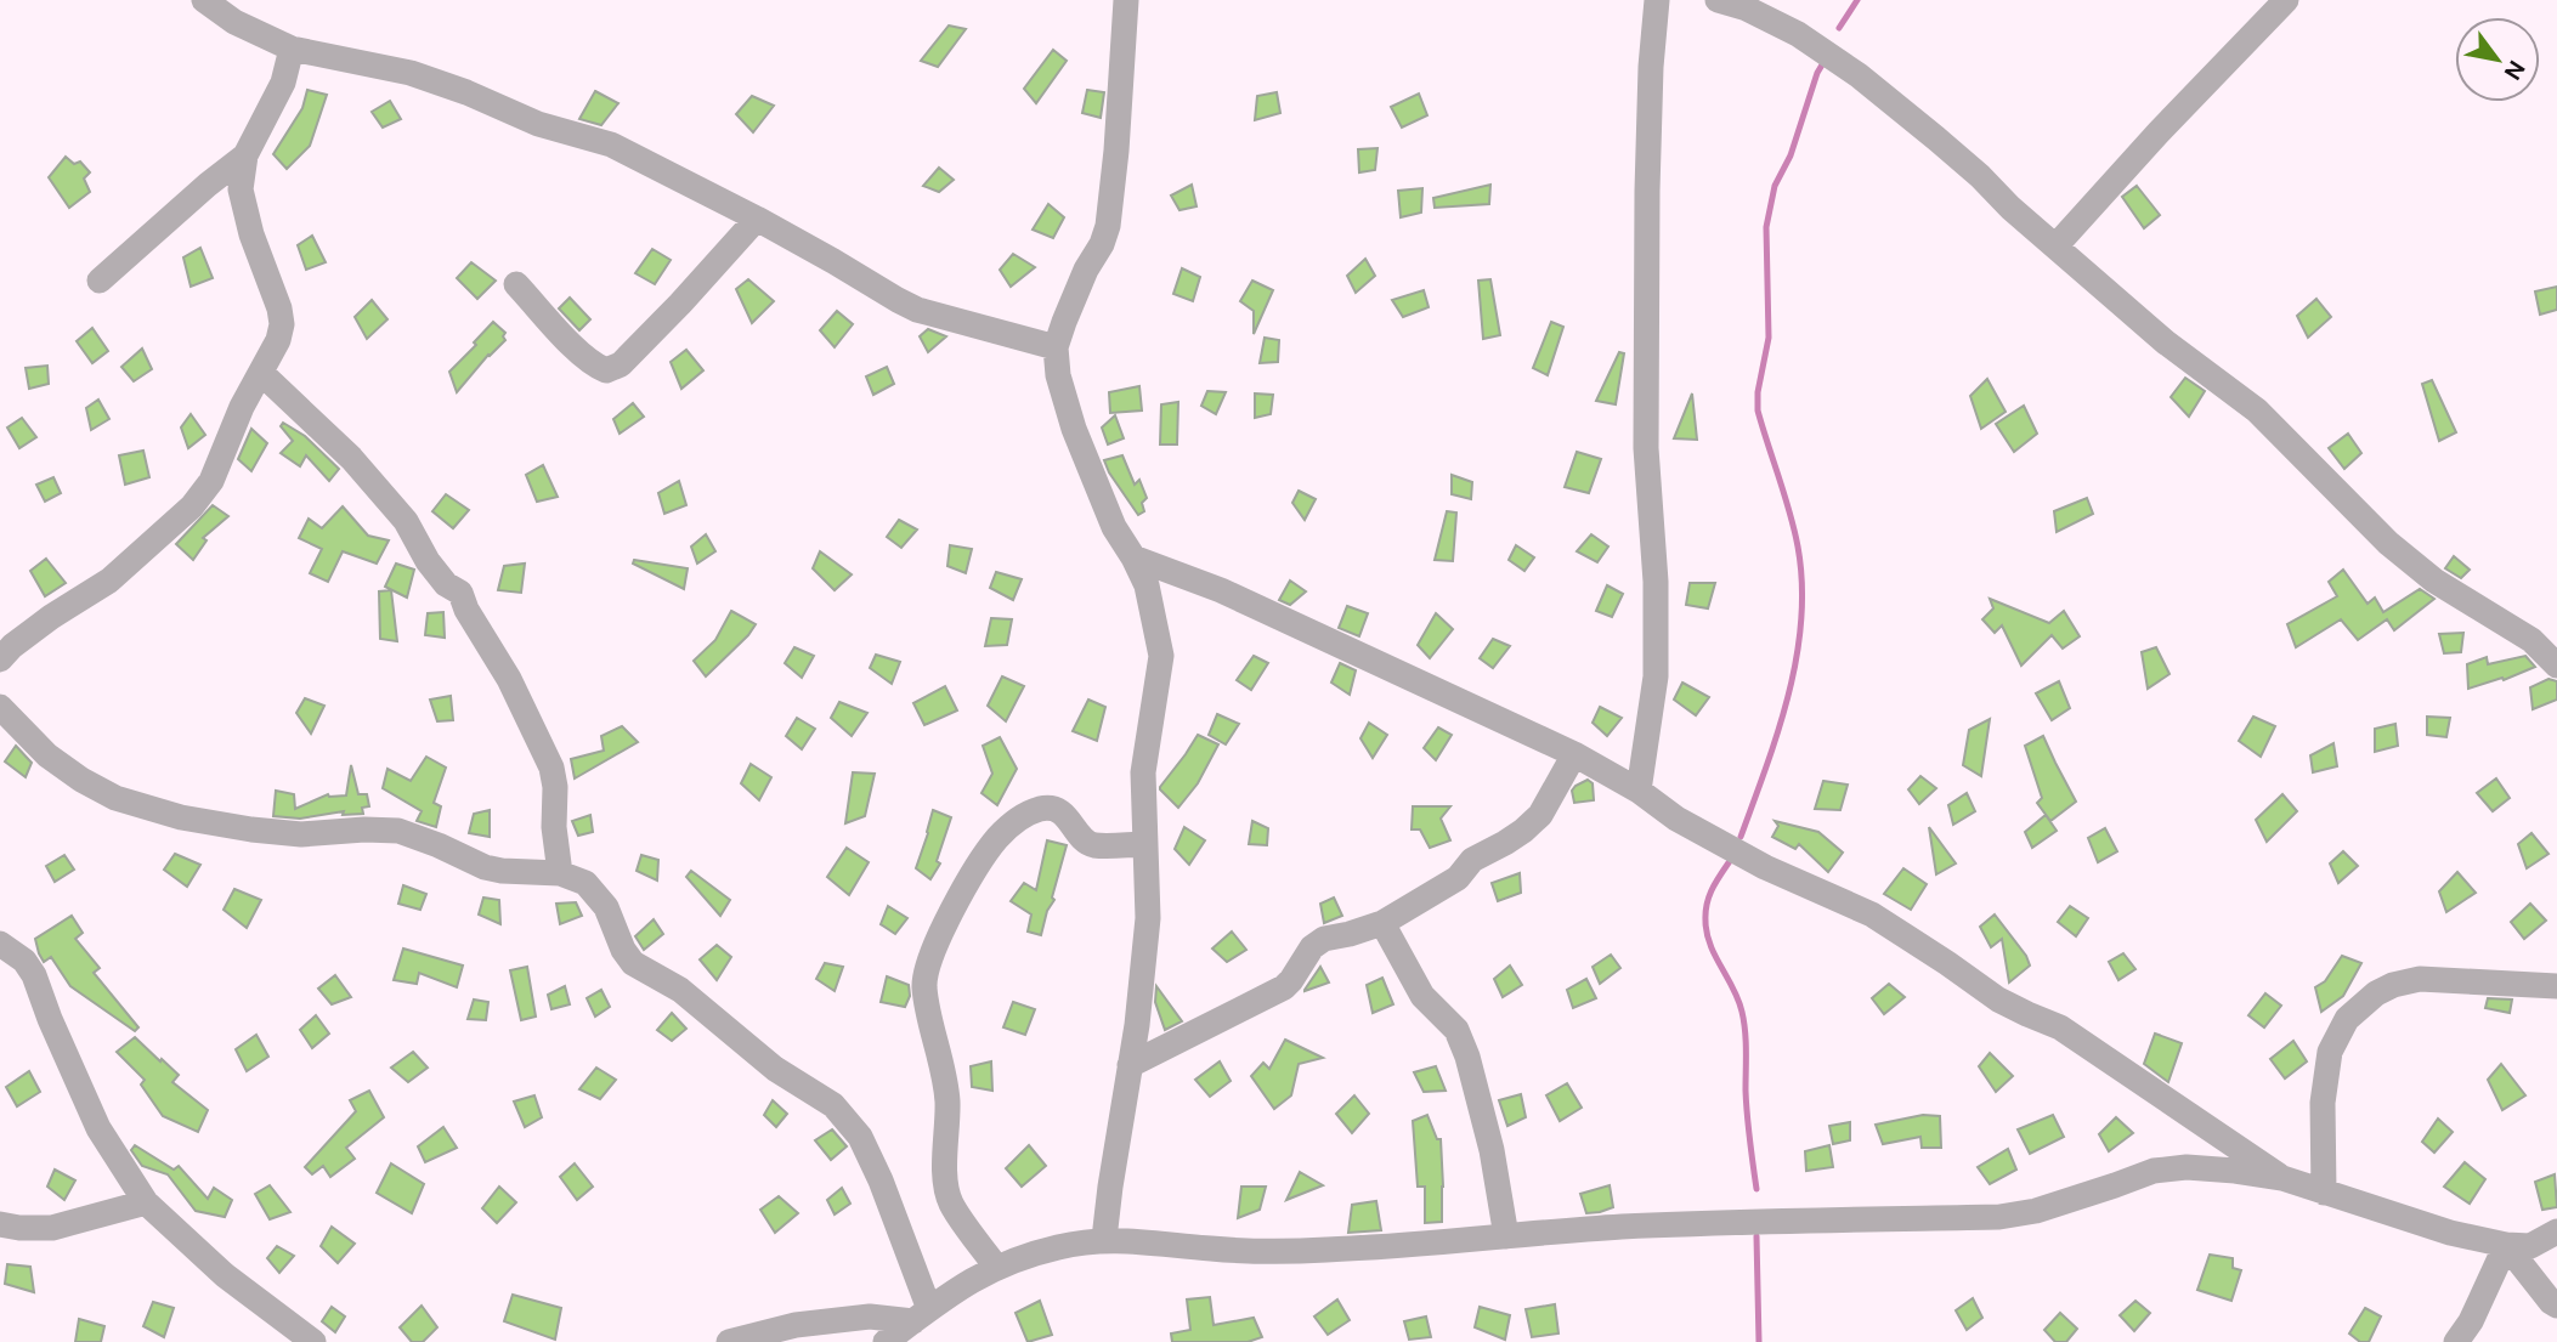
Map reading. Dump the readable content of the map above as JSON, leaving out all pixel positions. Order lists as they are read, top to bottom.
{
  "north": "bottom right"
}
